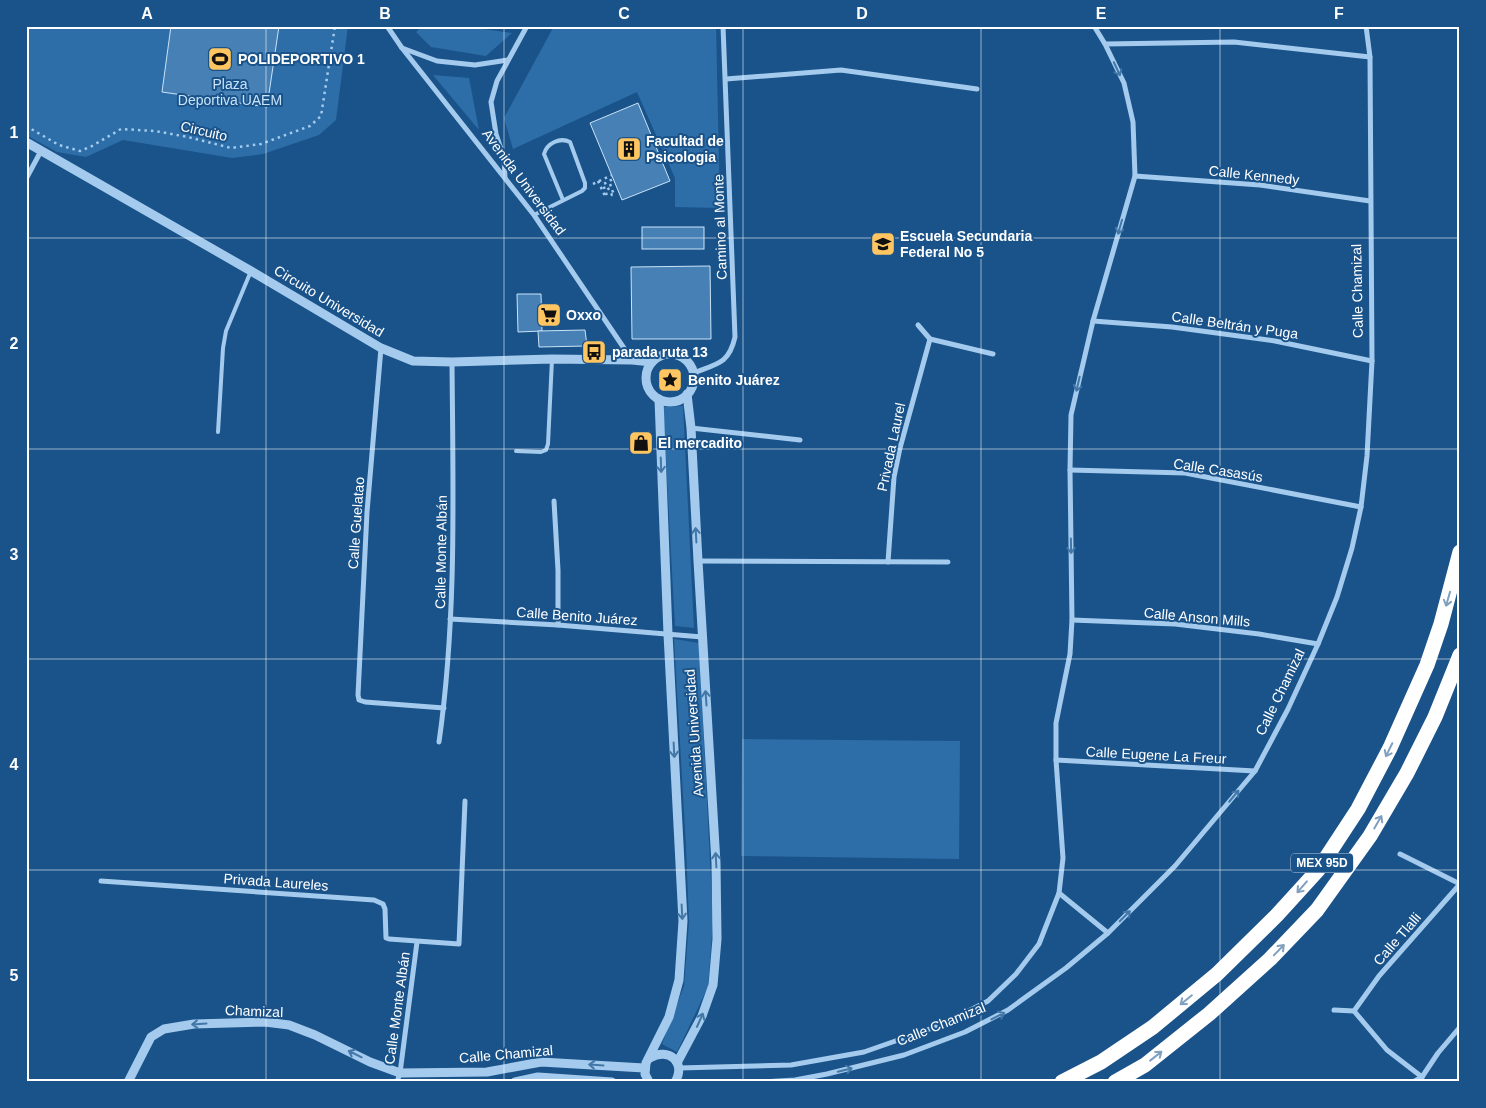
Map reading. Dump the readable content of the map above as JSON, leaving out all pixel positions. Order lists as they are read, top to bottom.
{
  "streets": {
    "highway": ["MEX 95D"],
    "street": [
      "Calle Kennedy",
      "Avenida Universidad",
      "Camino al Monte",
      "Calle Chamizal",
      "Circuito Universidad",
      "Calle Beltrán y Puga",
      "Privada Laurel",
      "Calle Casasús",
      "Calle Guelatao",
      "Calle Monte Albán",
      "Calle Benito Juárez",
      "Calle Anson Mills",
      "Calle Eugene La Freur",
      "Privada Laureles",
      "Calle Tlalli",
      "Chamizal"
    ],
    "path": ["Circuito"]
  },
  "crossings": [
    ["Calle Kennedy", "Calle Chamizal"],
    ["Avenida Universidad", "Camino al Monte"],
    ["Avenida Universidad", "Calle Chamizal"],
    ["Avenida Universidad", "Circuito Universidad"],
    ["Avenida Universidad", "Calle Benito Juárez"],
    ["Camino al Monte", "Circuito Universidad"],
    ["Calle Chamizal", "Calle Beltrán y Puga"],
    ["Calle Chamizal", "Calle Casasús"],
    ["Calle Chamizal", "Calle Monte Albán"],
    ["Calle Chamizal", "Calle Anson Mills"],
    ["Calle Chamizal", "Calle Eugene La Freur"],
    ["Calle Chamizal", "Chamizal"],
    ["Circuito Universidad", "Calle Guelatao"],
    ["Circuito Universidad", "Calle Monte Albán"],
    ["Calle Guelatao", "Calle Monte Albán"],
    ["Calle Monte Albán", "Calle Benito Juárez"],
    ["Calle Monte Albán", "Privada Laureles"],
    ["Calle Monte Albán", "Chamizal"]
  ],
  "one_way": ["Chamizal"],
  "parks": ["Plaza Deportiva UAEM"],
  "places": {
    "sports": ["POLIDEPORTIVO 1"],
    "building": ["Facultad de Psicologia"],
    "school or university": ["Escuela Secundaria Federal No 5"],
    "supermarket": ["Oxxo"],
    "bus stop": ["parada ruta 13"],
    "place": ["Benito Juárez"],
    "shop": ["El mercadito"]
  },
  "grid": {
    "columns": [
      "A",
      "B",
      "C",
      "D",
      "E",
      "F"
    ],
    "rows": [
      "1",
      "2",
      "3",
      "4",
      "5"
    ]
  }
}
